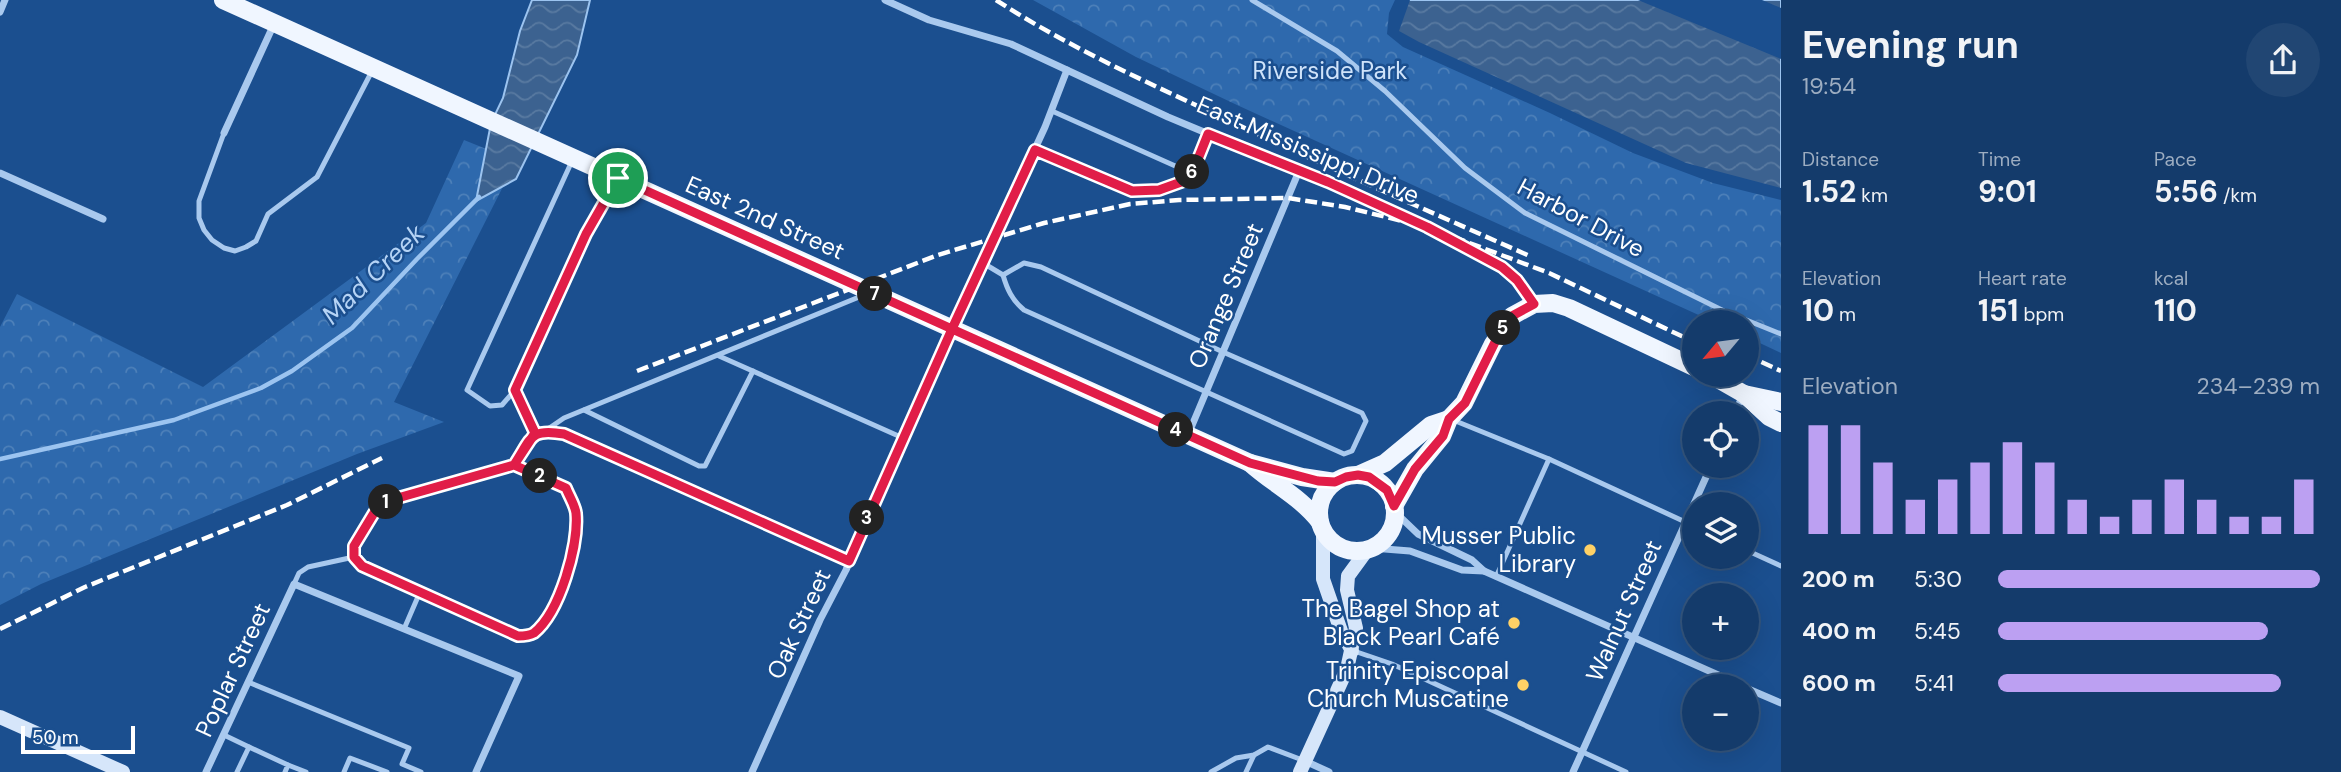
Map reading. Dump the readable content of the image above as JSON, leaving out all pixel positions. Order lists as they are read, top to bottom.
{
  "streets": {
    "main road": ["East 2nd Street"],
    "street": [
      "East Mississippi Drive",
      "Orange Street",
      "Walnut Street",
      "Oak Street",
      "Poplar Street"
    ],
    "lane": ["Harbor Drive"]
  },
  "crossings": [
    ["East Mississippi Drive", "Orange Street"],
    ["East Mississippi Drive", "Oak Street"],
    ["East 2nd Street", "Orange Street"],
    ["East 2nd Street", "Oak Street"]
  ],
  "water": ["Mad Creek"],
  "parks": ["Riverside Park"],
  "places": ["Musser Public Library", "The Bagel Shop at Black Pearl Café", "Trinity Episcopal Church Muscatine"],
  "scale_bar": "50 m",
  "north": "bottom left",
  "page": {
    "heading": ["Evening run", "19:54"],
    "stats": [
      ["Distance", "1.52 km"],
      ["Time", "9:01"],
      ["Pace", "5:56 /km"],
      ["Elevation", "10 m"],
      ["Heart rate", "151 bpm"],
      ["kcal", "110"]
    ],
    "pins": [
      "6",
      "7",
      "5",
      "4",
      "2",
      "1",
      "3"
    ],
    "map_buttons": ["+", "−"],
    "chart": ["Elevation", "234–239 m"],
    "list": [
      {
        "name": "200 m",
        "note": "5:30"
      },
      {
        "name": "400 m",
        "note": "5:45"
      },
      {
        "name": "600 m",
        "note": "5:41"
      }
    ],
    "scale": "50 m"
  }
}
